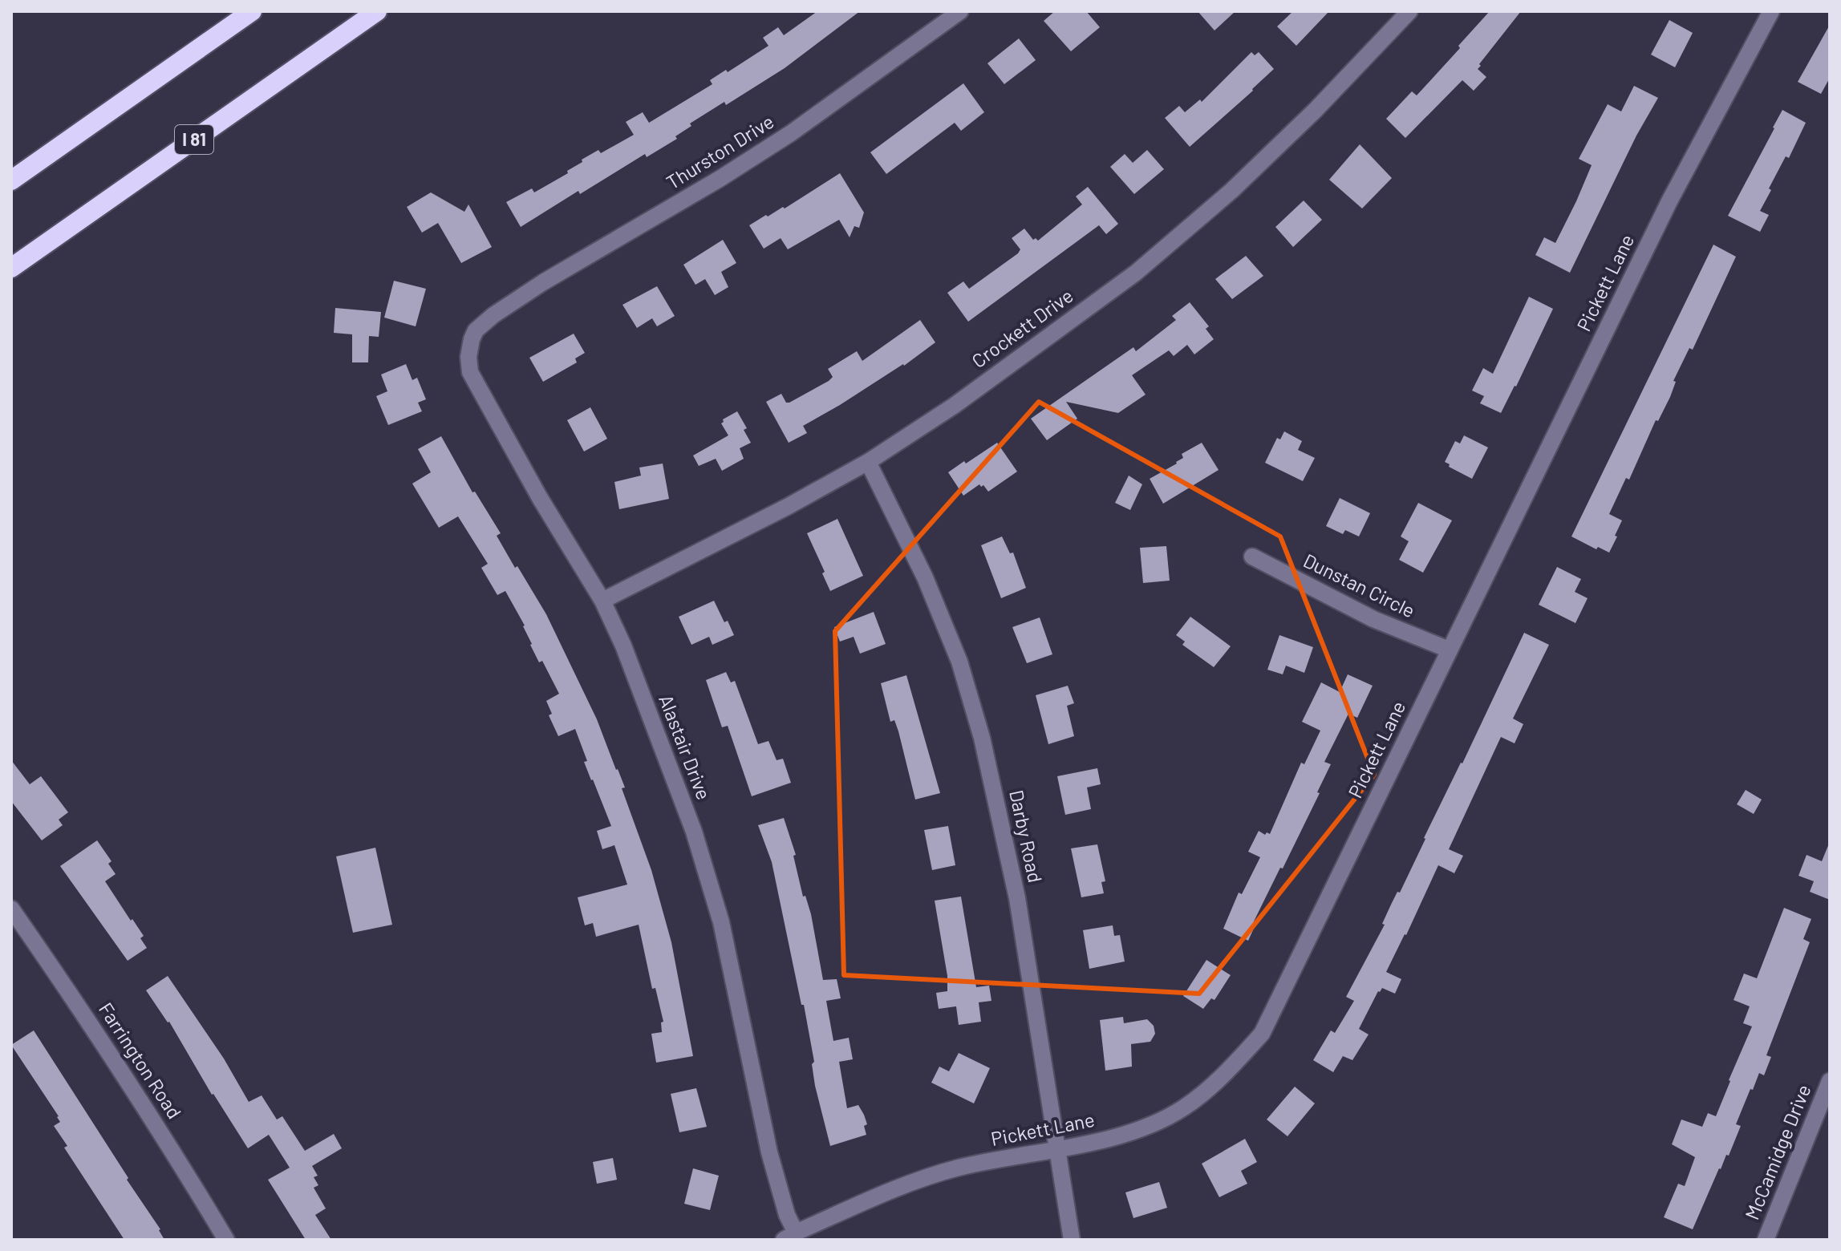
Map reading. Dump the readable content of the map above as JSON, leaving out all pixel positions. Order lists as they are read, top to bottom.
{
  "streets": {
    "highway": ["I 81"],
    "street": [
      "Thurston Drive",
      "Pickett Lane",
      "Crockett Drive",
      "Dunstan Circle",
      "Alastair Drive",
      "Darby Road",
      "Farrington Road",
      "McCamidge Drive"
    ]
  },
  "crossings": [
    ["Thurston Drive", "Alastair Drive"],
    ["Pickett Lane", "Dunstan Circle"],
    ["Pickett Lane", "Alastair Drive"],
    ["Pickett Lane", "Darby Road"],
    ["Crockett Drive", "Alastair Drive"],
    ["Crockett Drive", "Darby Road"]
  ]
}
